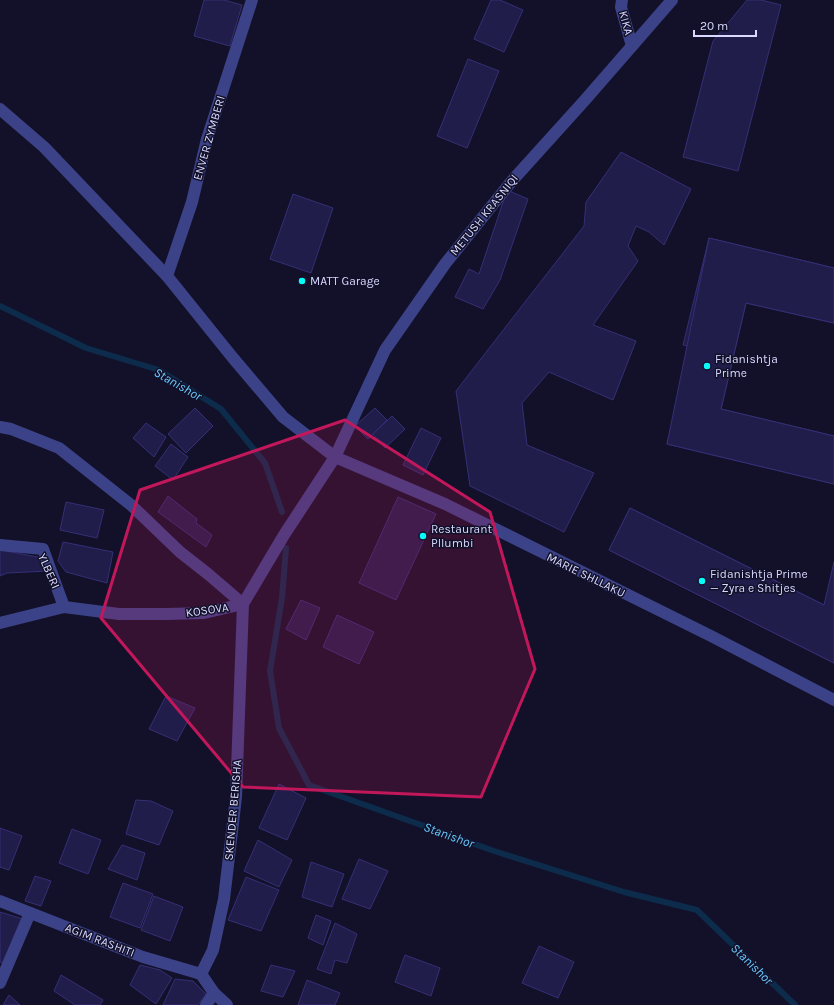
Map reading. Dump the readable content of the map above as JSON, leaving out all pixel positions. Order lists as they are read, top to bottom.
{
  "streets": {
    "street": [
      "KIKA",
      "ENVER ZYMBERI",
      "METUSH KRASNIQI",
      "YLBERI",
      "MARIE SHLLAKU",
      "KOSOVA",
      "SKENDER BERISHA",
      "AGIM RASHITI"
    ]
  },
  "crossings": [
    ["KIKA", "METUSH KRASNIQI"],
    ["METUSH KRASNIQI", "MARIE SHLLAKU"],
    ["METUSH KRASNIQI", "KOSOVA"],
    ["YLBERI", "KOSOVA"],
    ["MARIE SHLLAKU", "KOSOVA"],
    ["KOSOVA", "SKENDER BERISHA"],
    ["SKENDER BERISHA", "AGIM RASHITI"]
  ],
  "water": ["Stanishor"],
  "places": [
    "MATT Garage",
    "Fidanishtja Prime",
    "Restaurant Pllumbi",
    "Fidanishtja Prime — Zyra e Shitjes"
  ],
  "scale_bar": "20 m"
}
